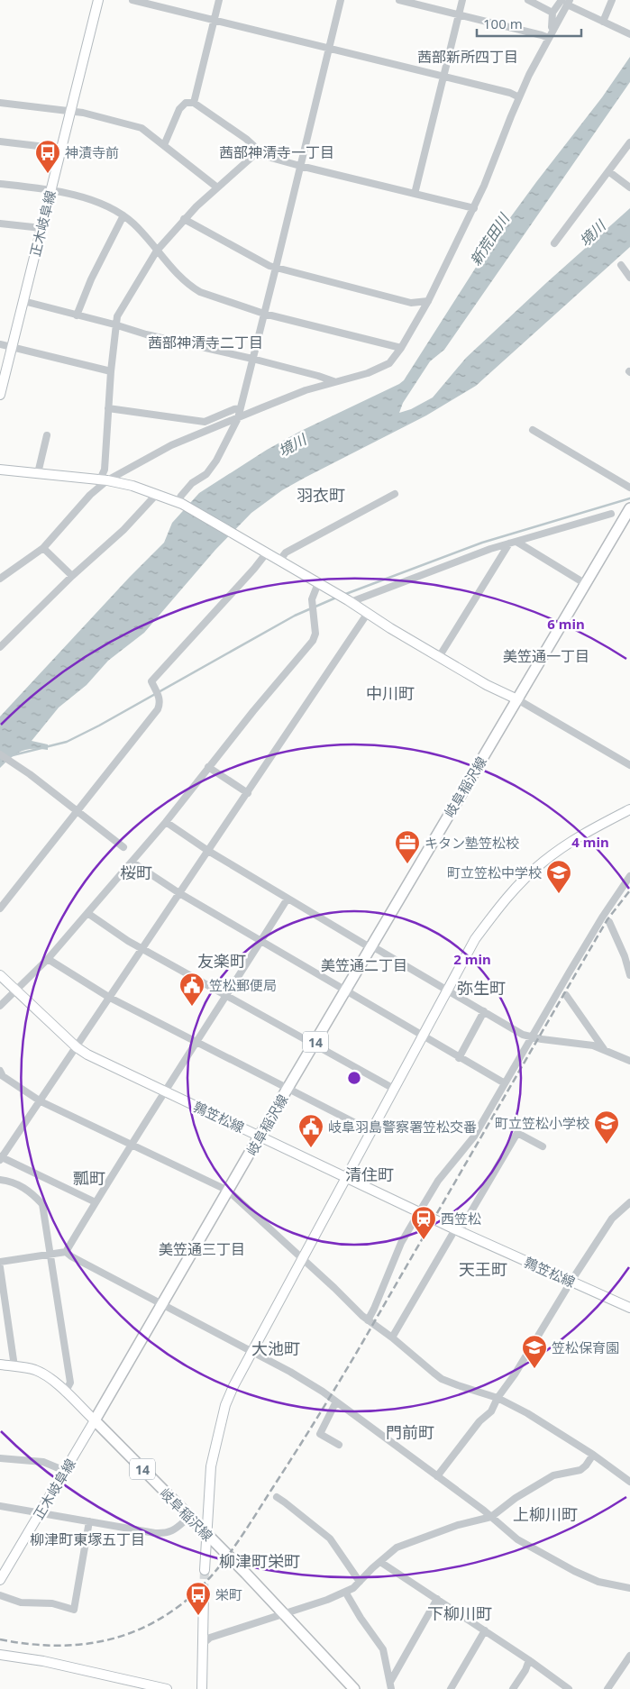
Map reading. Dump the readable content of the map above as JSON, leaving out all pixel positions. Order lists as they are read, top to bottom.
{
  "streets": {
    "main road": ["岐阜稲沢線", "14"],
    "street": ["正木岐阜線", "鶉笠松線"]
  },
  "crossings": [
    ["正木岐阜線", "岐阜稲沢線"],
    ["岐阜稲沢線", "鶉笠松線"]
  ],
  "districts": [
    "茜部新所四丁目",
    "茜部神清寺一丁目",
    "茜部神清寺二丁目",
    "羽衣町",
    "美笠通一丁目",
    "中川町",
    "桜町",
    "友楽町",
    "美笠通二丁目",
    "弥生町",
    "清住町",
    "瓢町",
    "美笠通三丁目",
    "天王町",
    "大池町",
    "門前町",
    "上柳川町",
    "柳津町東塚五丁目",
    "柳津町栄町",
    "下柳川町"
  ],
  "water": ["境川", "新荒田川"],
  "places": {
    "bus stop": ["神漬寺前", "栄町"],
    "office": ["キタン塾笠松校"],
    "school or university": ["町立笠松中学校", "町立笠松小学校", "笠松保育園"],
    "public building": ["笠松郵便局", "岐阜羽島警察署笠松交番"],
    "station": ["西笠松"]
  },
  "scale_bar": "100 m",
  "rings": ["6 min", "4 min", "2 min"]
}
